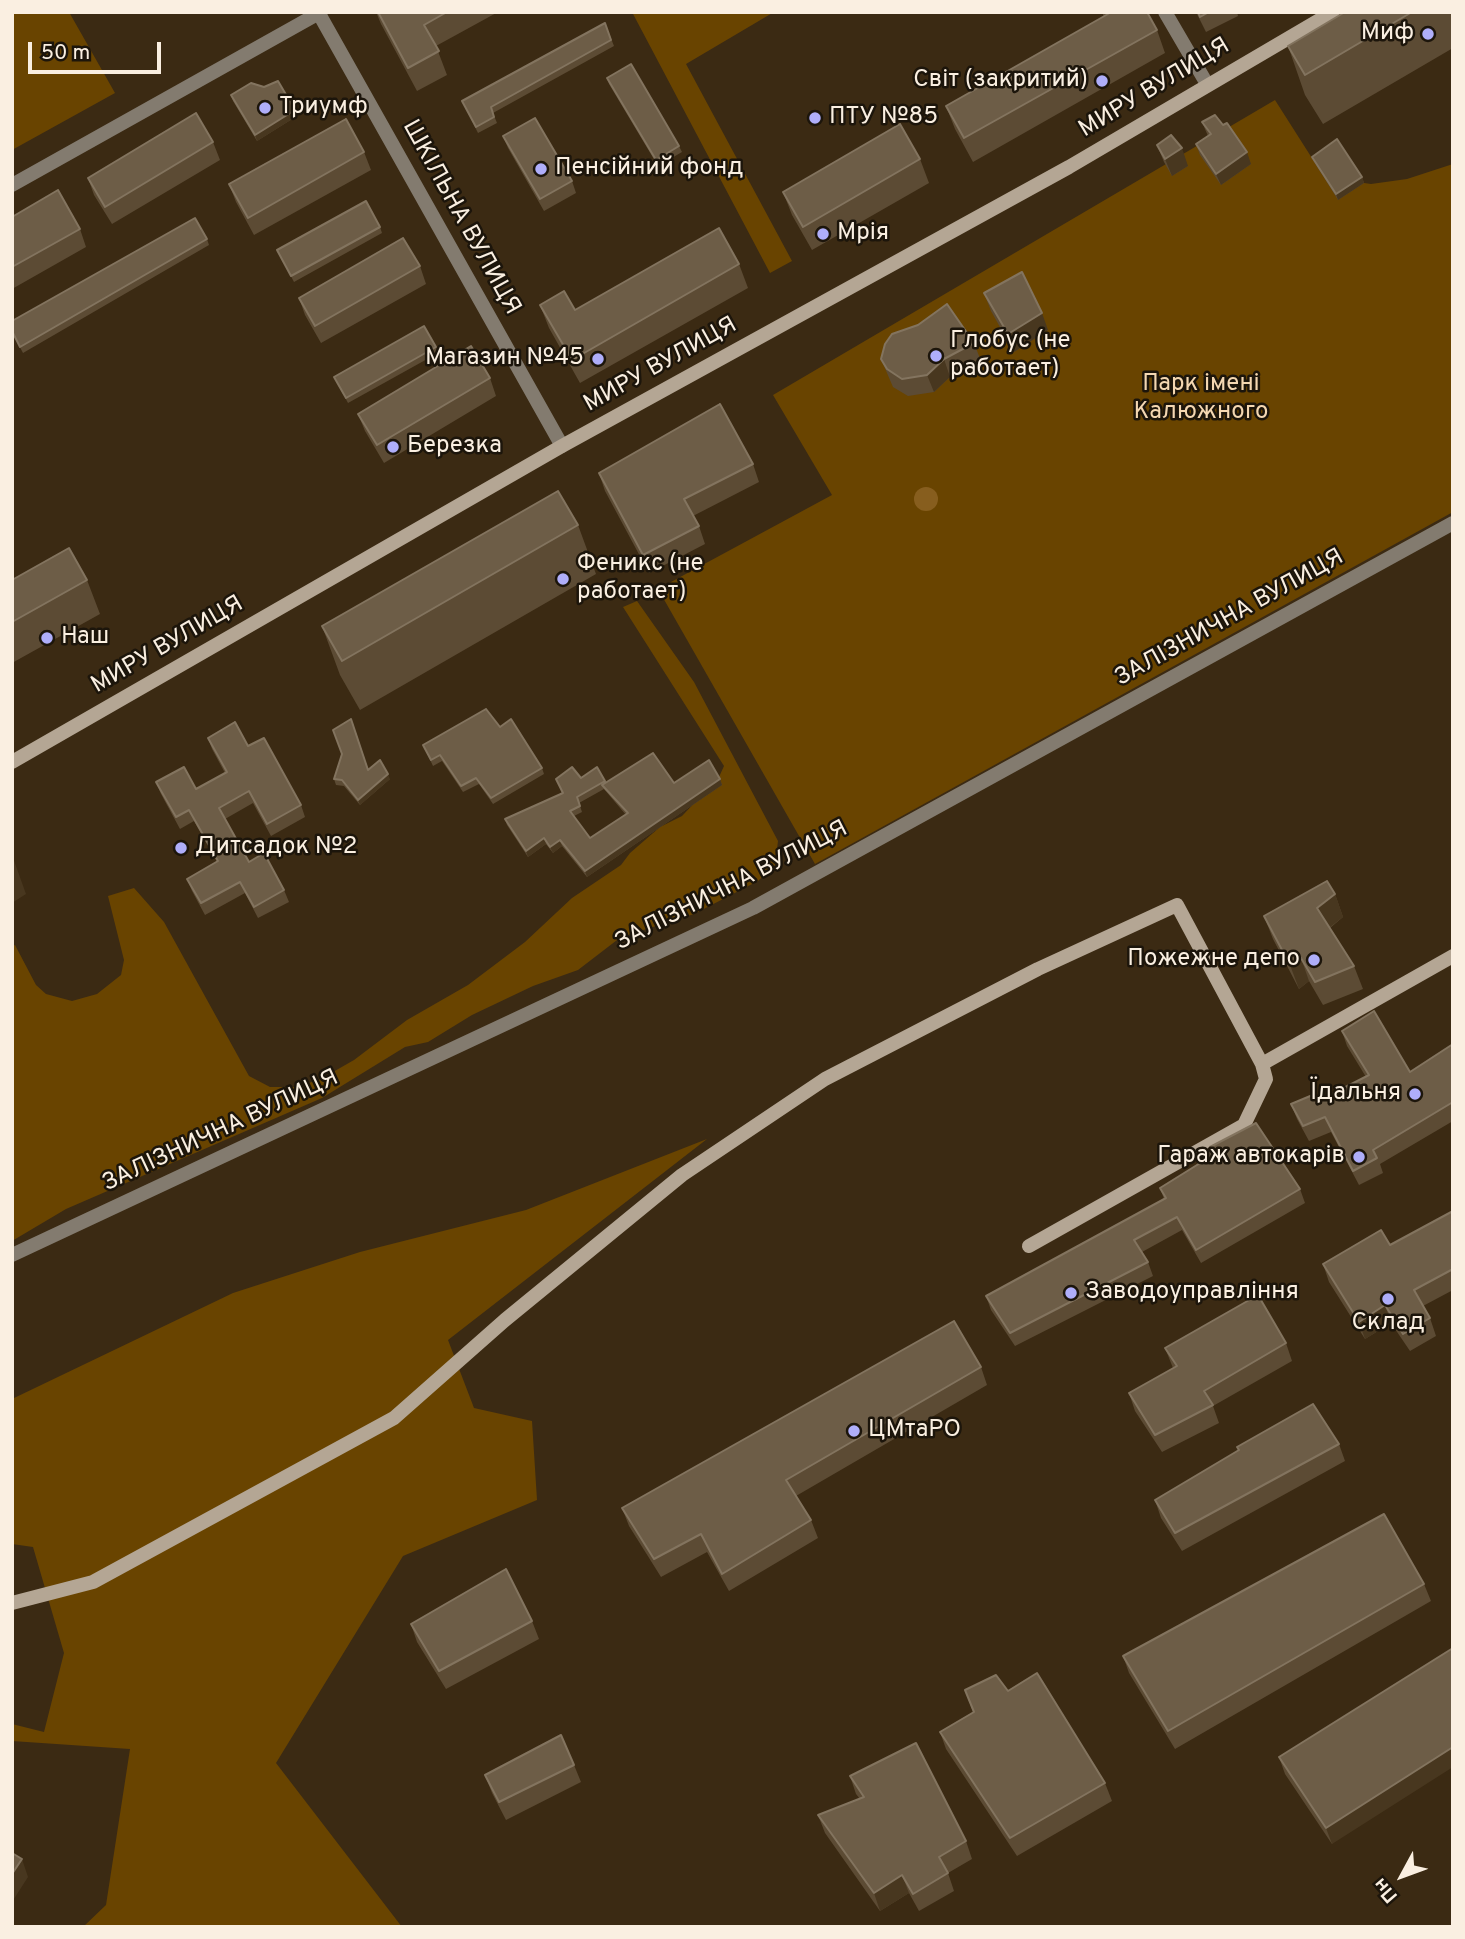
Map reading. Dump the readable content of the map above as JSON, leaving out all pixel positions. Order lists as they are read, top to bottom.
{
  "streets": {
    "street": ["МИРУ ВУЛИЦЯ", "ШКІЛЬНА ВУЛИЦЯ", "ЗАЛІЗНИЧНА ВУЛИЦЯ"]
  },
  "crossings": [
    ["МИРУ ВУЛИЦЯ", "ШКІЛЬНА ВУЛИЦЯ"]
  ],
  "parks": ["Парк імені Калюжного"],
  "places": [
    "Миф",
    "Світ (закритий)",
    "Триумф",
    "ПТУ №85",
    "Пенсійний фонд",
    "Мрія",
    "Глобус (не работает)",
    "Магазин №45",
    "Березка",
    "Феникс (не работает)",
    "Наш",
    "Дитсадок №2",
    "Пожежне депо",
    "Їдальня",
    "Гараж автокарів",
    "Заводоуправління",
    "Склад",
    "ЦМтаРО"
  ],
  "scale_bar": "50 m",
  "north": "bottom left"
}
